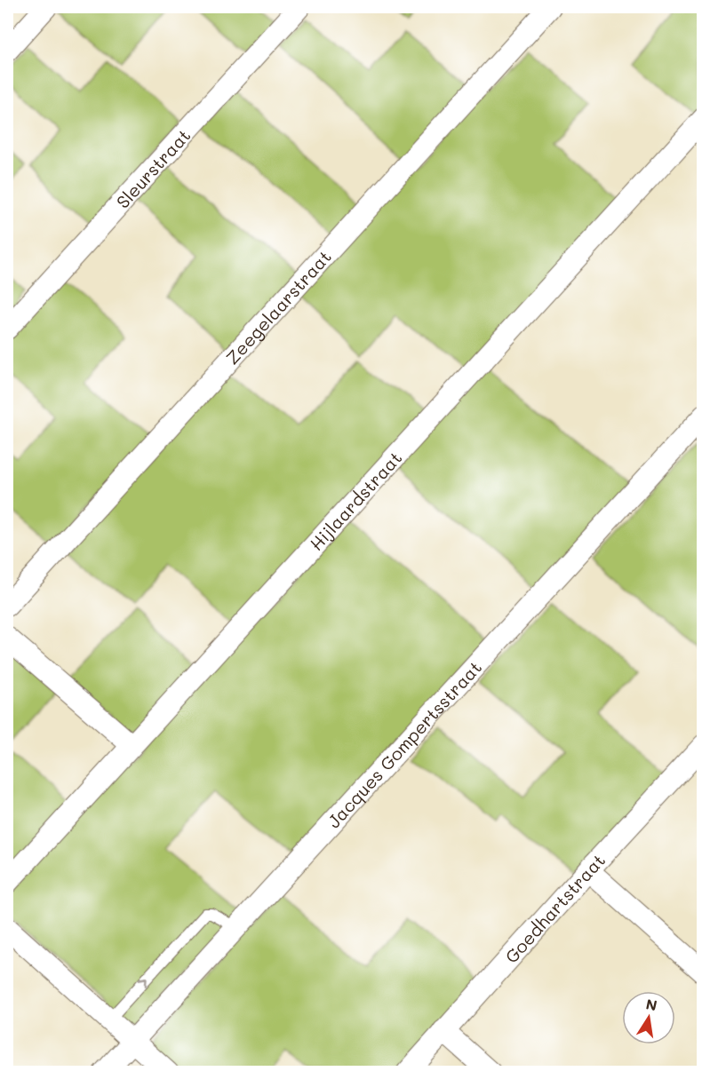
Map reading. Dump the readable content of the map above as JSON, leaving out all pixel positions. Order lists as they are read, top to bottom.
{
  "streets": {
    "street": [
      "Sleurstraat",
      "Zeegelaarstraat",
      "Hijlaardstraat",
      "Jacques Gompertsstraat",
      "Goedhartstraat"
    ]
  },
  "north": "top"
}
